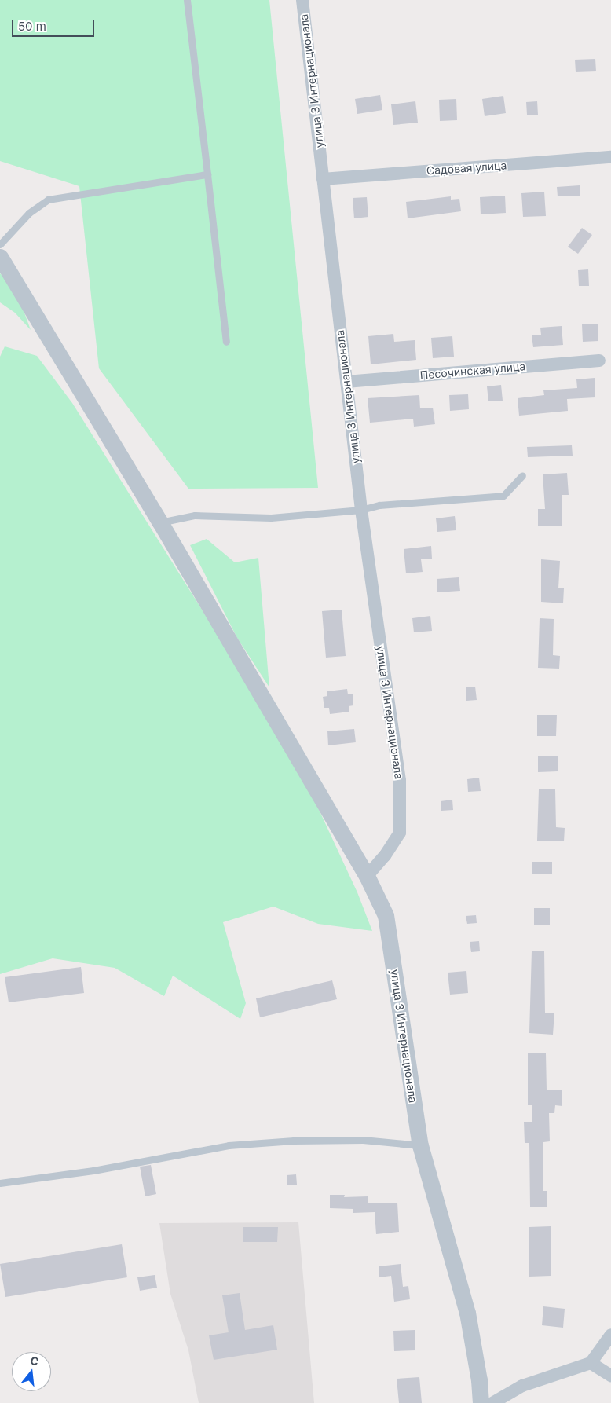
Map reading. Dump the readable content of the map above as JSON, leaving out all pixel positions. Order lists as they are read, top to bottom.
{
  "streets": {
    "street": ["улица 3 Интернационала", "Садовая улица", "Песочинская улица"]
  },
  "crossings": [
    ["улица 3 Интернационала", "Садовая улица"],
    ["улица 3 Интернационала", "Песочинская улица"]
  ],
  "scale_bar": "50 m",
  "north": "top"
}
